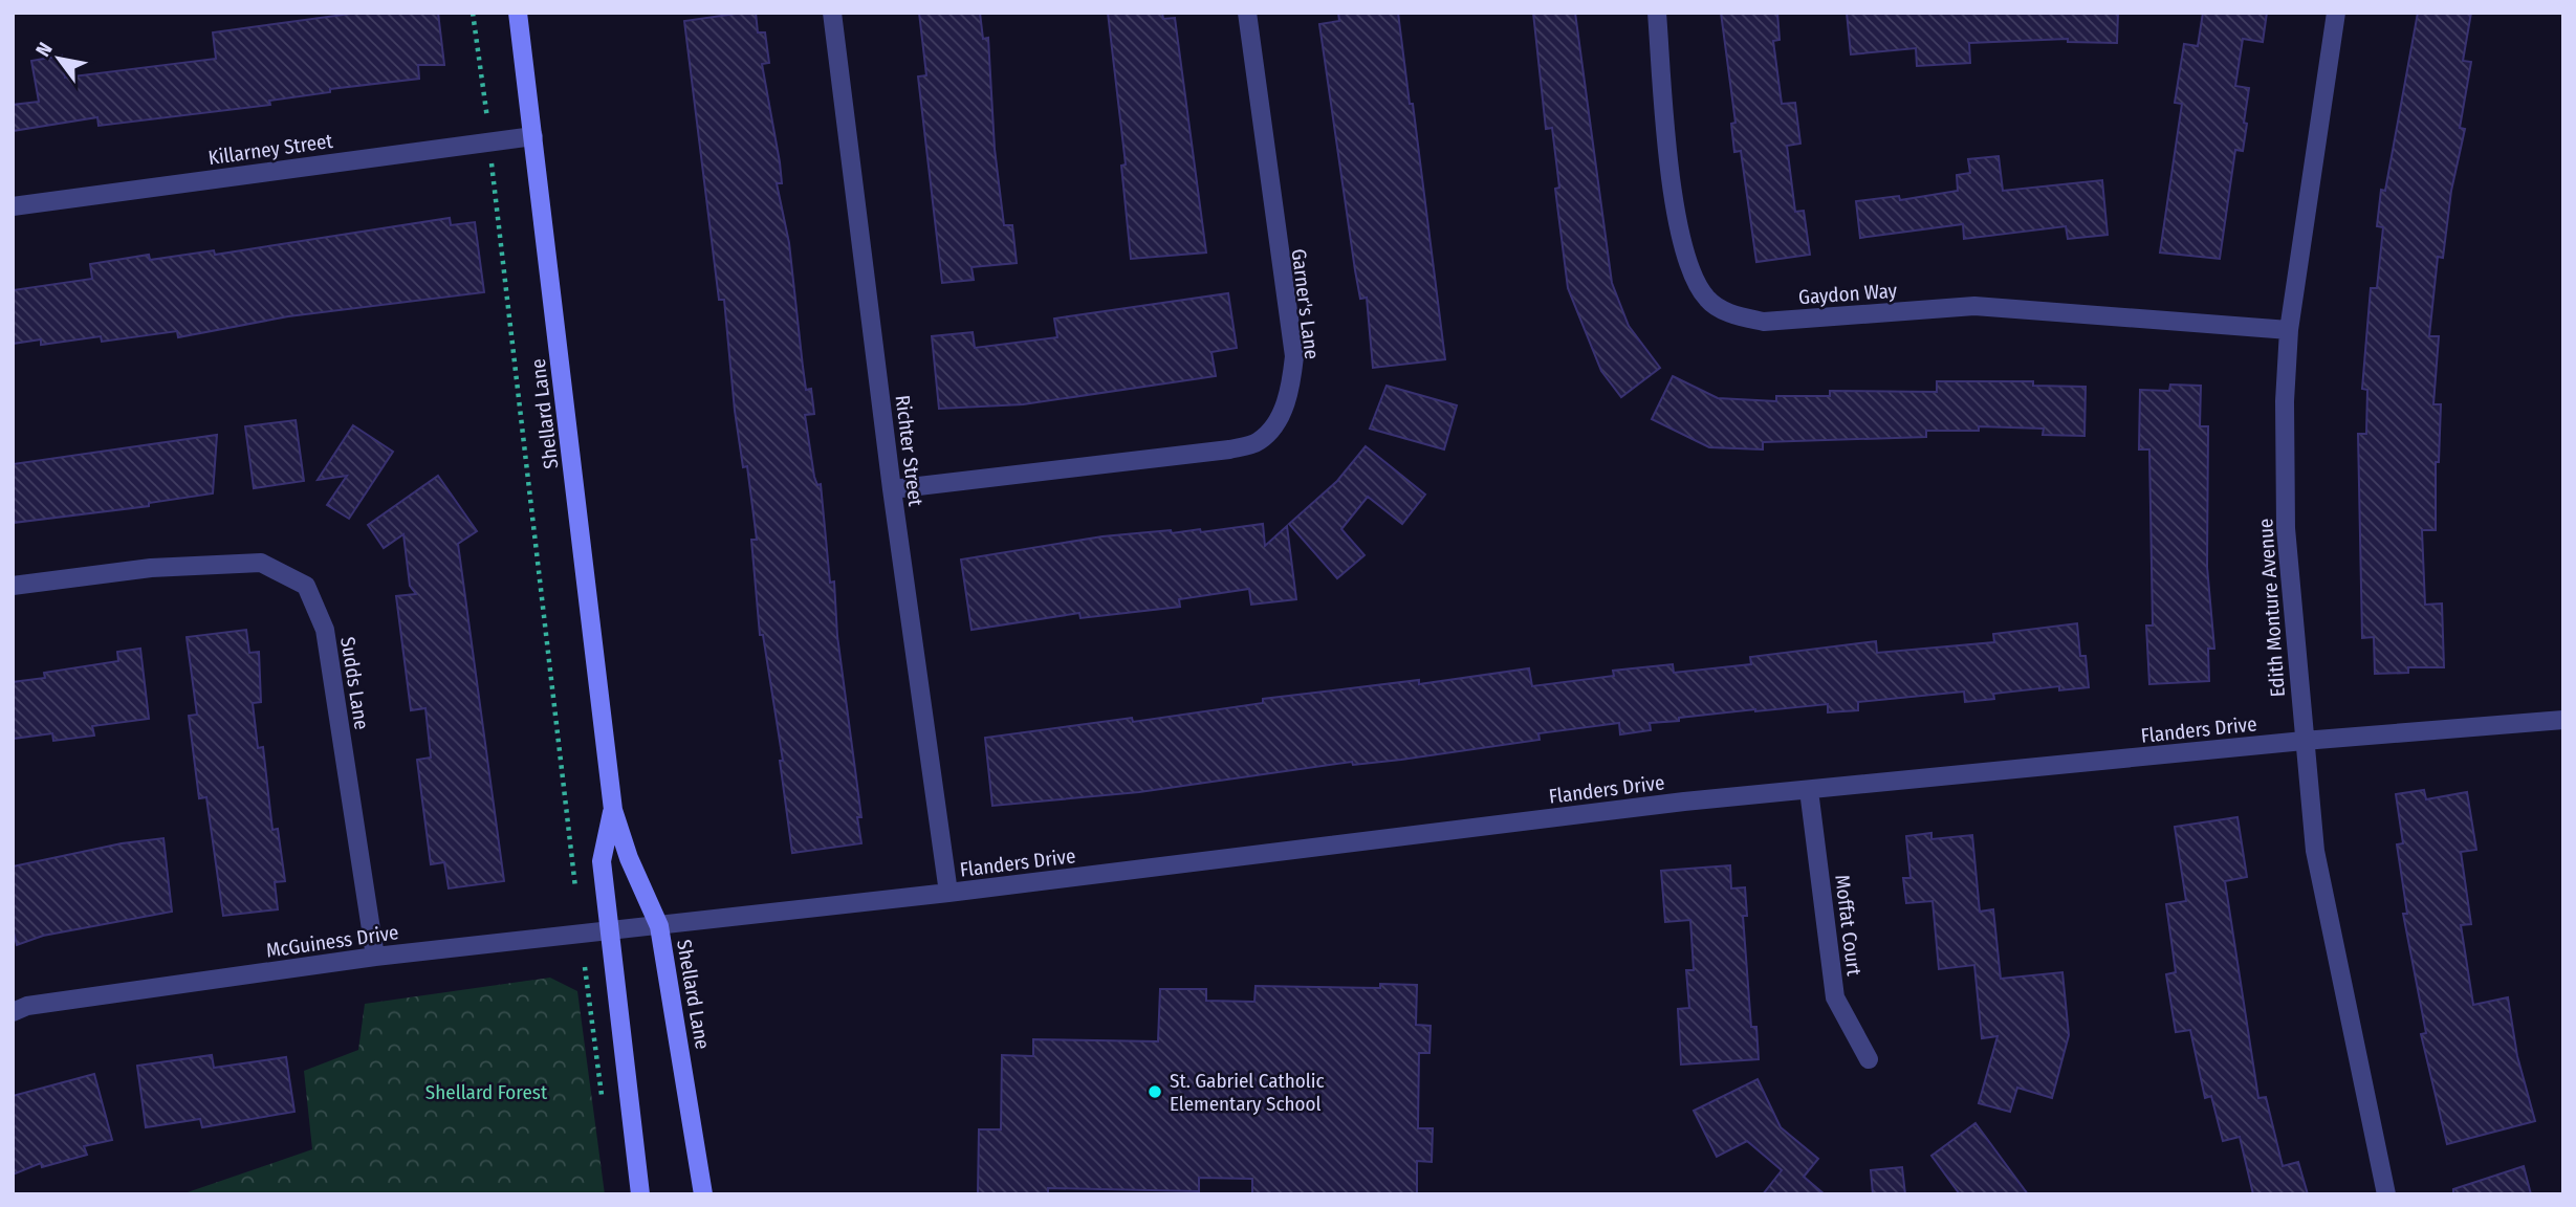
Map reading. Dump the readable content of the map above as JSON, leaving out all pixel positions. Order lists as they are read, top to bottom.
{
  "streets": {
    "main road": ["Shellard Lane"],
    "street": [
      "Killarney Street",
      "Gaydon Way",
      "Garner's Lane",
      "Richter Street",
      "Edith Monture Avenue",
      "Sudds Lane",
      "Flanders Drive",
      "Moffat Court",
      "McGuiness Drive"
    ]
  },
  "crossings": [
    ["Killarney Street", "Shellard Lane"],
    ["Gaydon Way", "Edith Monture Avenue"],
    ["Garner's Lane", "Richter Street"],
    ["Shellard Lane", "Flanders Drive"],
    ["Shellard Lane", "McGuiness Drive"],
    ["Richter Street", "Flanders Drive"],
    ["Edith Monture Avenue", "Flanders Drive"],
    ["Sudds Lane", "McGuiness Drive"],
    ["Flanders Drive", "Moffat Court"],
    ["Flanders Drive", "McGuiness Drive"]
  ],
  "parks": ["Shellard Forest"],
  "places": ["St. Gabriel Catholic Elementary School"],
  "north": "top left"
}
